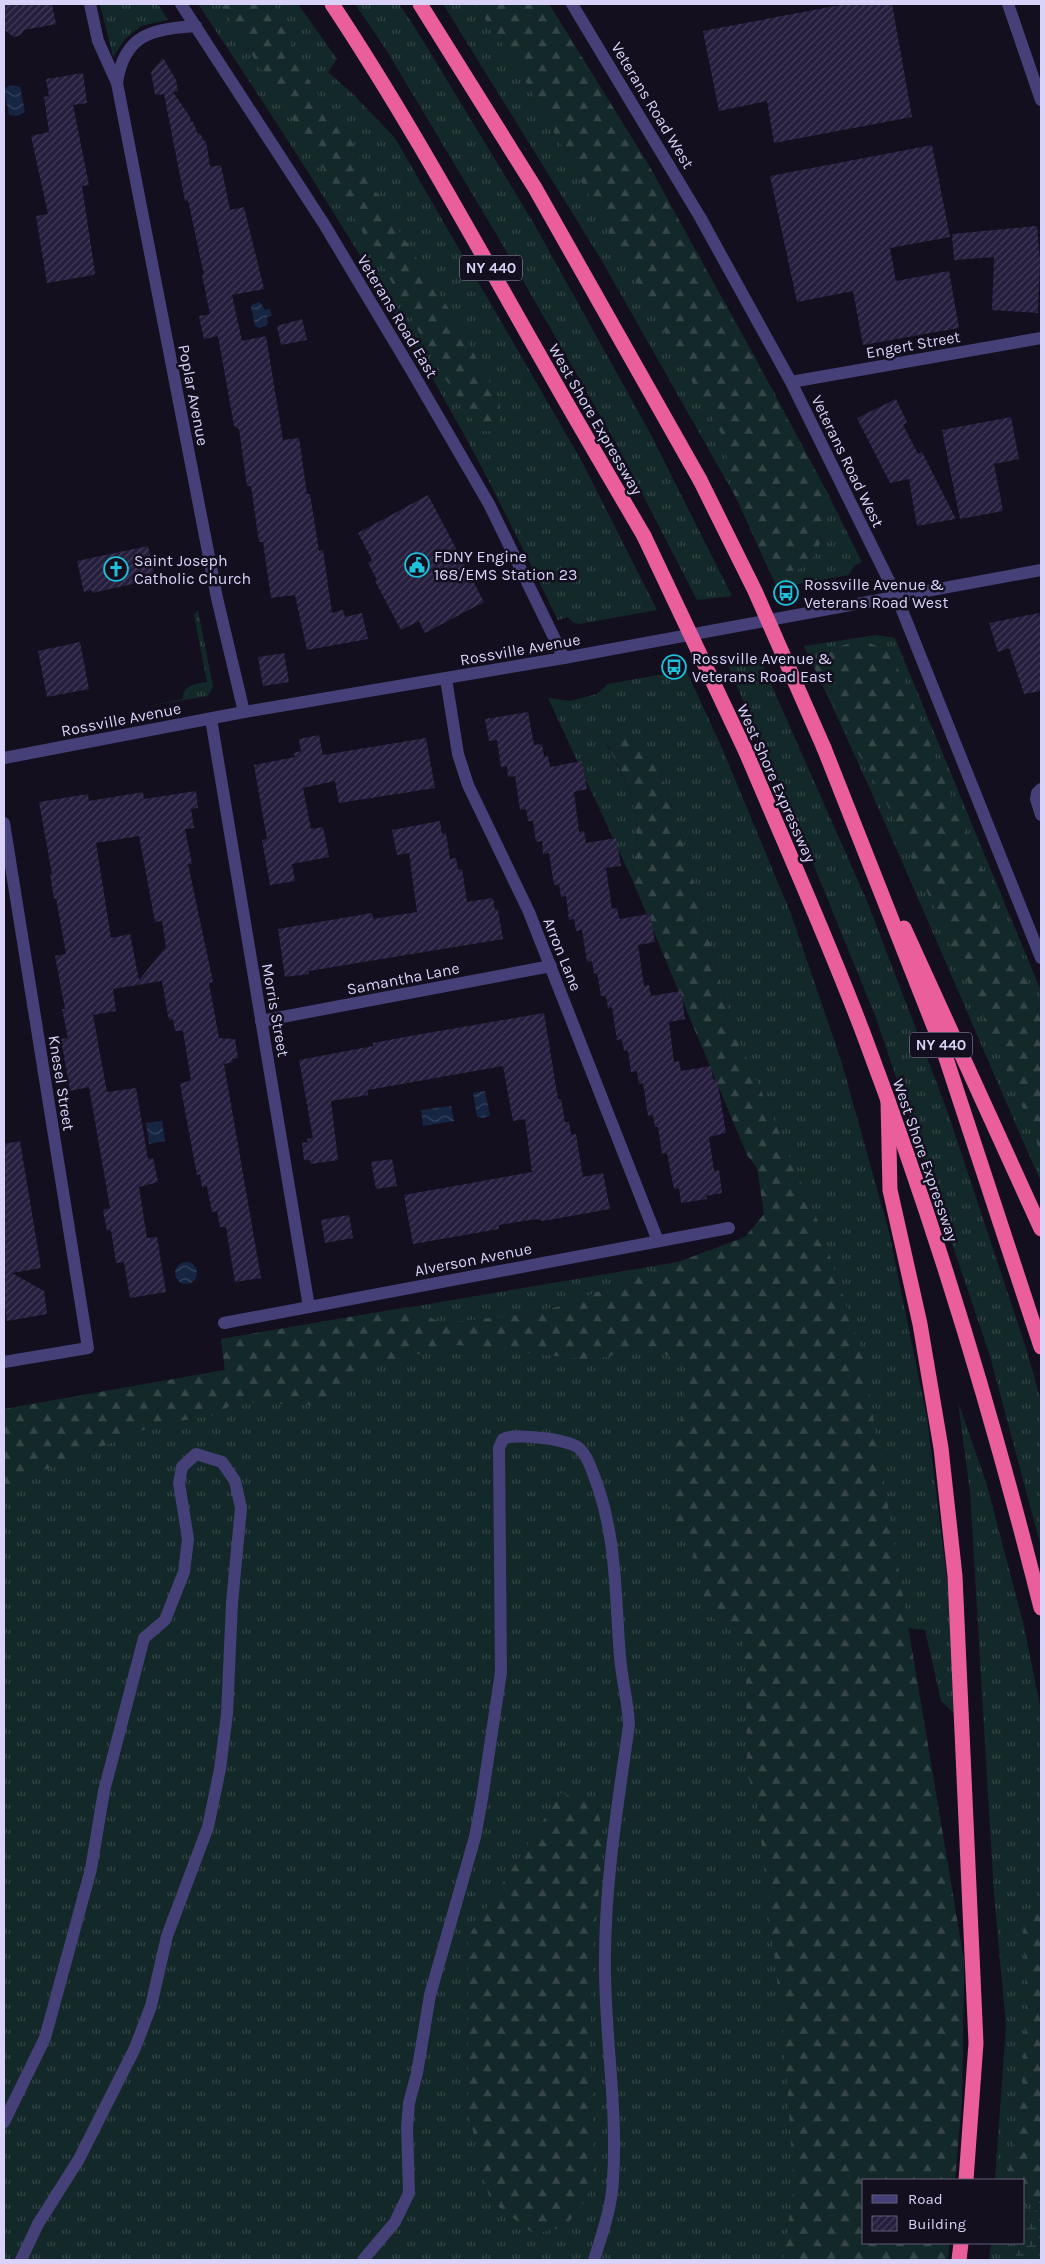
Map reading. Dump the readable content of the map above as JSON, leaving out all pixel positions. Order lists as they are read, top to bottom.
{
  "streets": {
    "highway": ["NY 440", "West Shore Expressway"],
    "street": [
      "Veterans Road West",
      "Veterans Road East",
      "Engert Street",
      "Poplar Avenue",
      "Rossville Avenue",
      "Arron Lane",
      "Samantha Lane",
      "Morris Street",
      "Knesel Street",
      "Alverson Avenue"
    ]
  },
  "crossings": [
    ["Veterans Road West", "Engert Street"],
    ["Veterans Road West", "Rossville Avenue"],
    ["Veterans Road East", "Poplar Avenue"],
    ["Veterans Road East", "Rossville Avenue"],
    ["Poplar Avenue", "Rossville Avenue"],
    ["Rossville Avenue", "Arron Lane"],
    ["Rossville Avenue", "Morris Street"],
    ["Arron Lane", "Samantha Lane"],
    ["Arron Lane", "Alverson Avenue"],
    ["Samantha Lane", "Morris Street"],
    ["Morris Street", "Alverson Avenue"]
  ],
  "places": {
    "public building": ["FDNY Engine 168/EMS Station 23"],
    "church": ["Saint Joseph Catholic Church"],
    "bus stop": ["Rossville Avenue & Veterans Road West", "Rossville Avenue & Veterans Road East"]
  },
  "legend": ["Road", "Building"]
}
